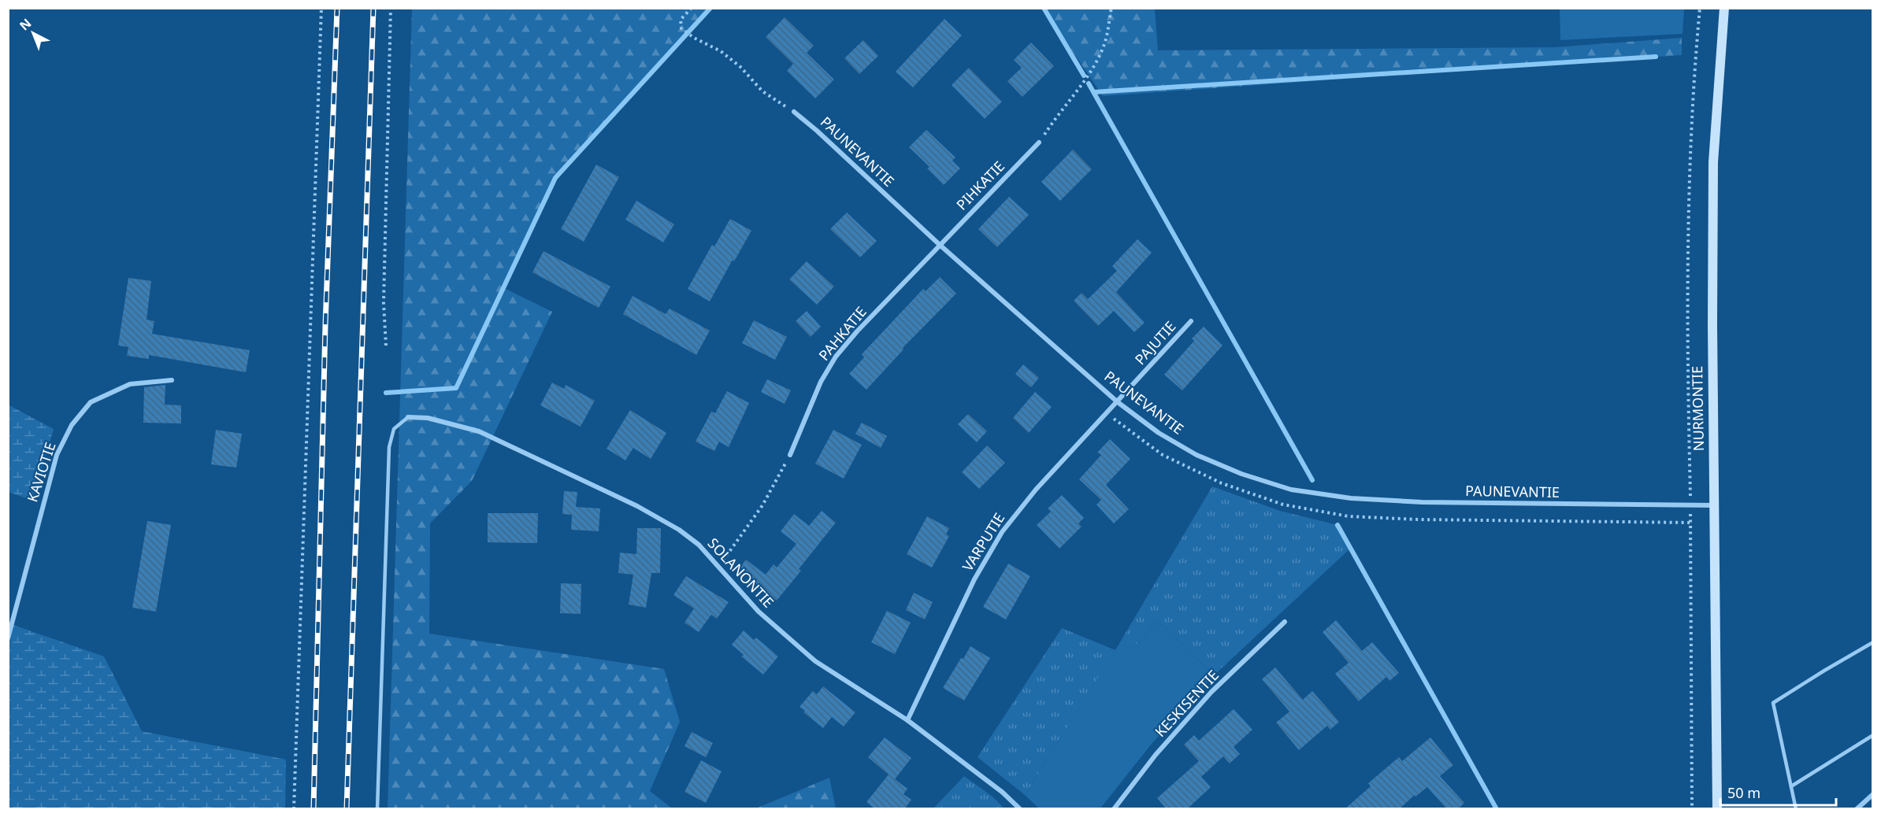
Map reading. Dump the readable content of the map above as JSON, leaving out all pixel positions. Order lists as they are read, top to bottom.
{
  "streets": {
    "main road": ["NURMONTIE"],
    "street": [
      "PAUNEVANTIE",
      "PIHKATIE",
      "PAHKATIE",
      "PAJUTIE",
      "KAVIOTIE",
      "VARPUTIE",
      "SOLANONTIE",
      "KESKISENTIE"
    ]
  },
  "crossings": [
    ["PAUNEVANTIE", "PIHKATIE"],
    ["PAUNEVANTIE", "PAHKATIE"],
    ["PAUNEVANTIE", "PAJUTIE"],
    ["PAUNEVANTIE", "NURMONTIE"],
    ["PAUNEVANTIE", "VARPUTIE"],
    ["PIHKATIE", "PAHKATIE"],
    ["PAJUTIE", "VARPUTIE"],
    ["VARPUTIE", "SOLANONTIE"]
  ],
  "scale_bar": "50 m",
  "north": "top left"
}
